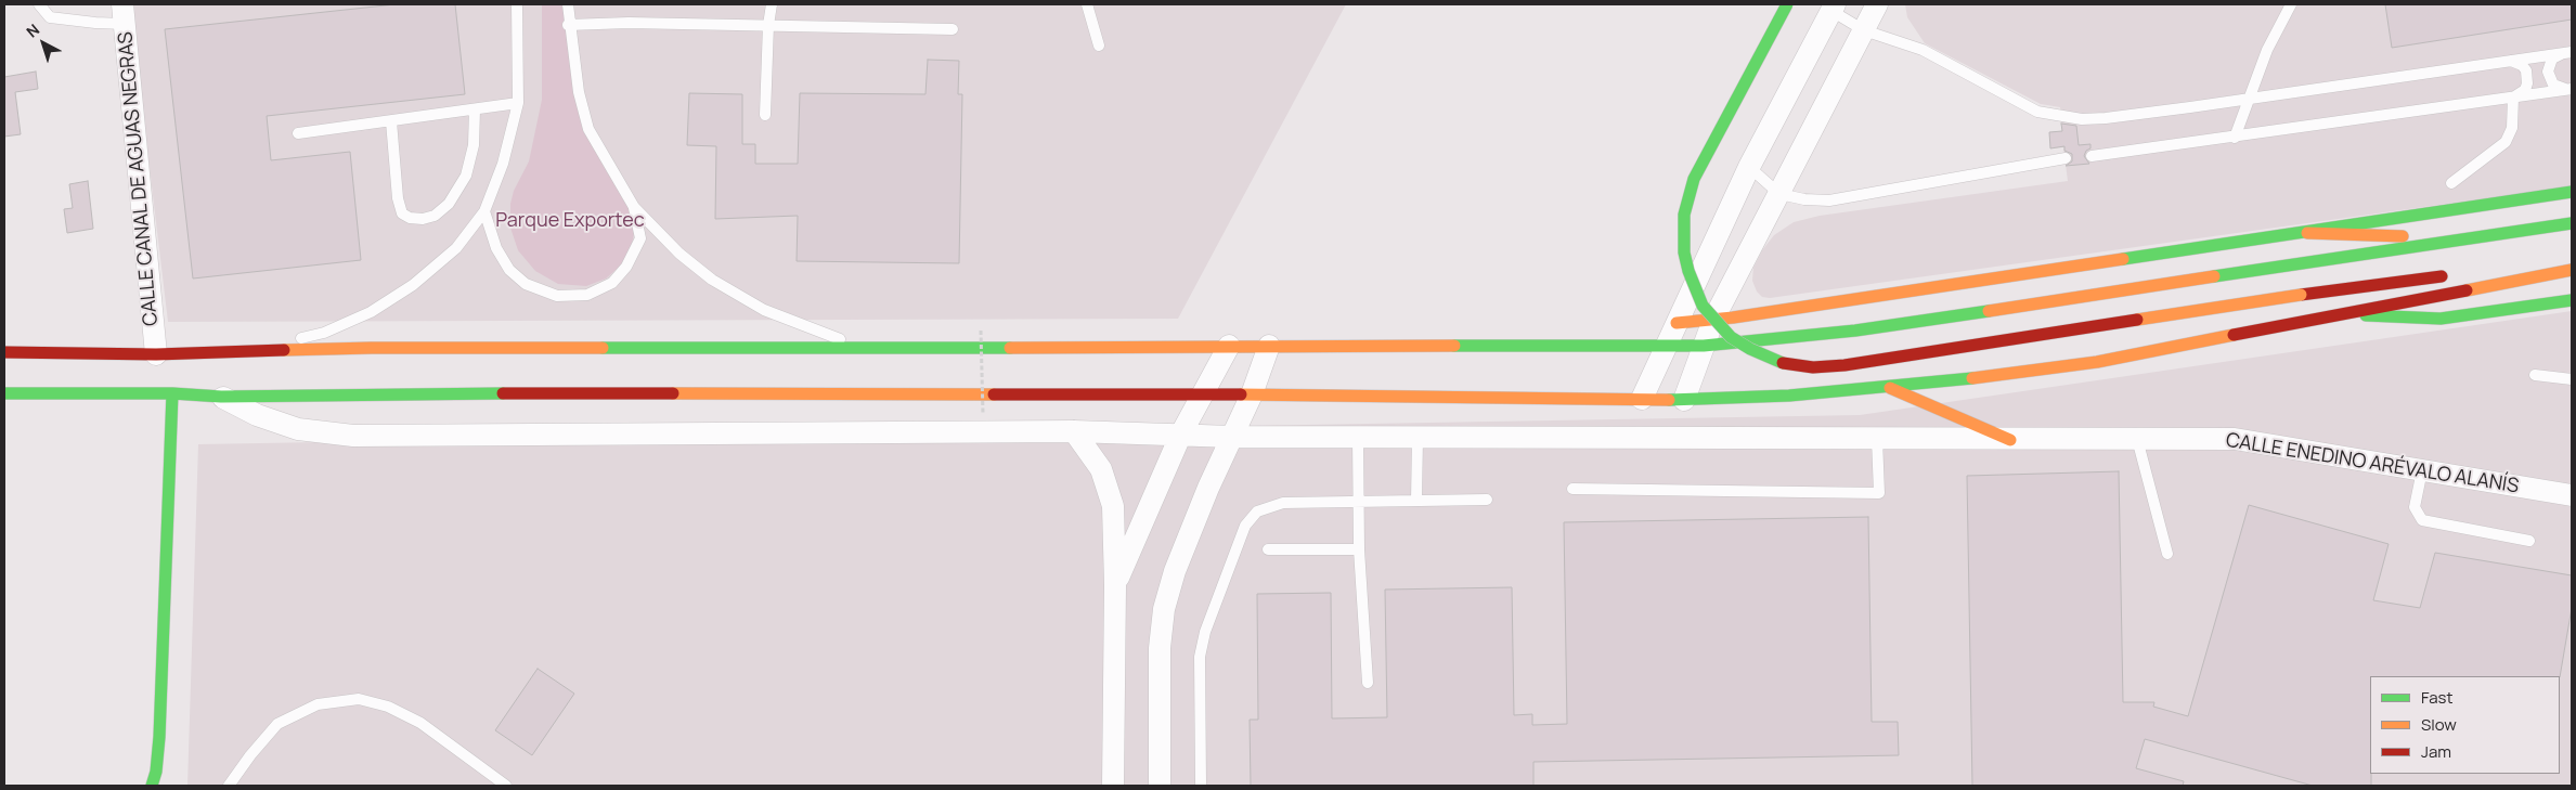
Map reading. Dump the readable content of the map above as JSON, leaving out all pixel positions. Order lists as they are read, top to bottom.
{
  "streets": {
    "street": ["CALLE CANAL DE AGUAS NEGRAS", "CALLE ENEDINO ARÉVALO ALANÍS"]
  },
  "parks": ["Parque Exportec"],
  "legend": ["Fast", "Slow", "Jam"],
  "north": "top left"
}
